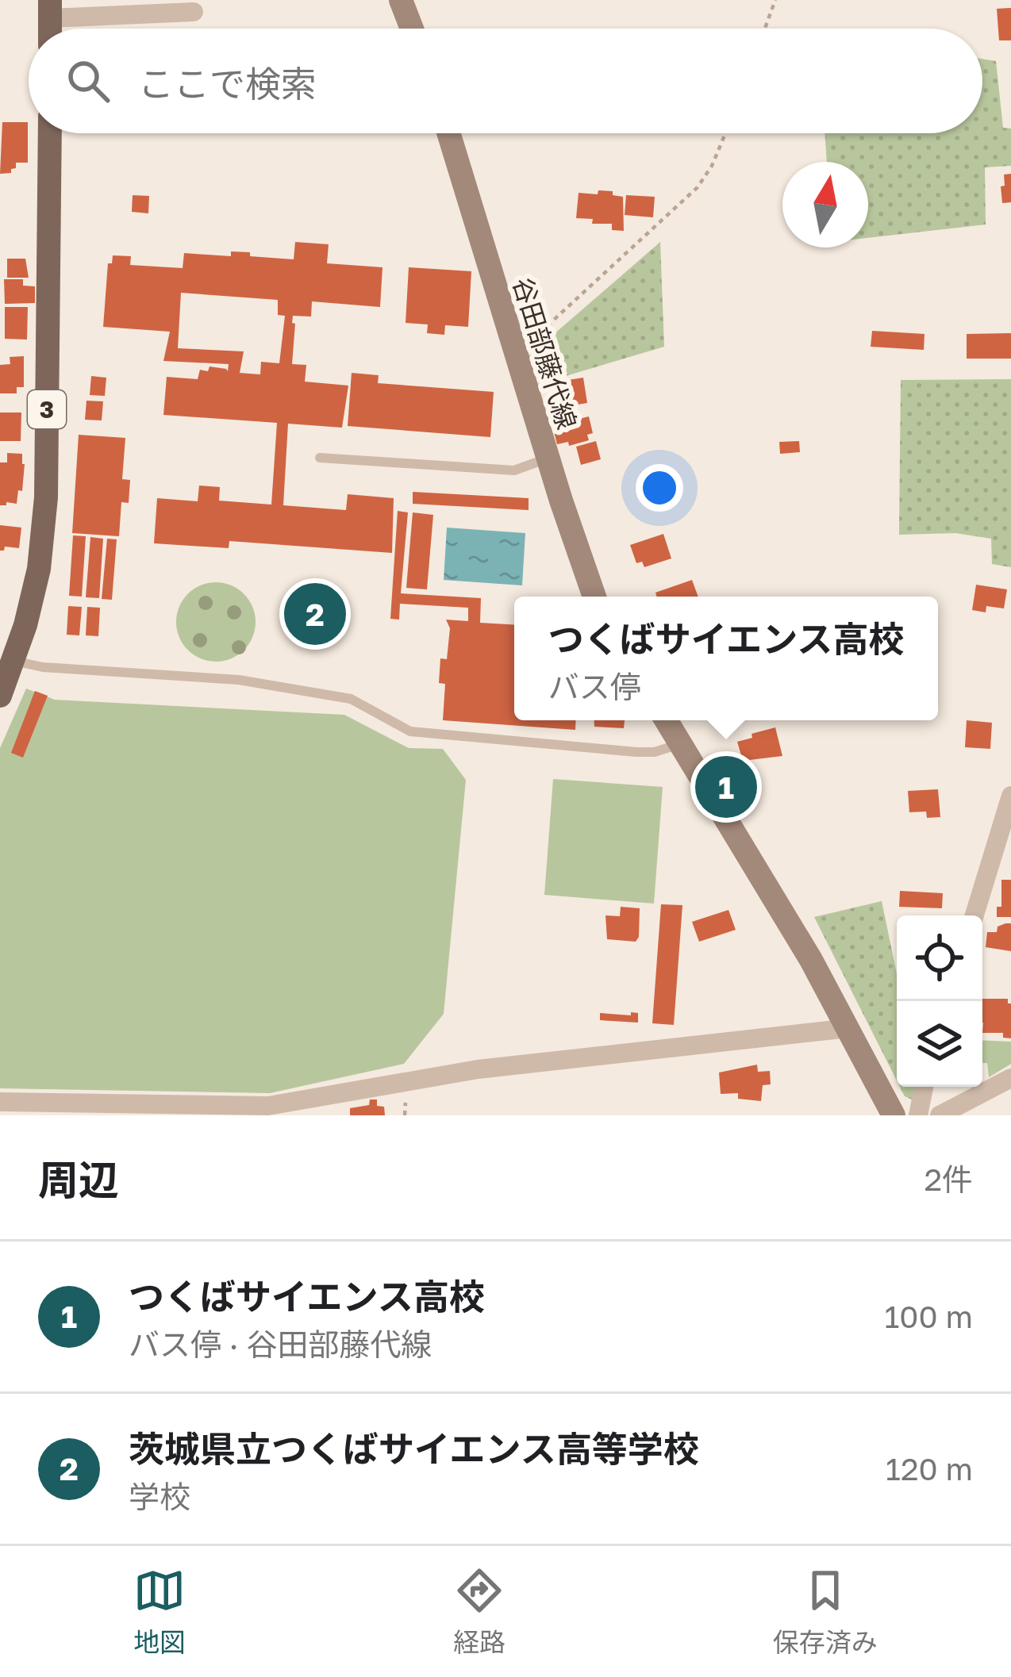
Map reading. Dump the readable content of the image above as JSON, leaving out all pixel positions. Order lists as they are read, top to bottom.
{
  "streets": {
    "main road": ["谷田部藤代線", "3"]
  },
  "north": "top",
  "page": {
    "search": "ここで検索",
    "pins": ["2", "1"],
    "popup": ["つくばサイエンス高校", "バス停"],
    "heading": ["周辺", "2件"],
    "list": [
      {
        "mark": "1",
        "name": "つくばサイエンス高校",
        "note": "バス停 · 谷田部藤代線",
        "value": "100 m"
      },
      {
        "mark": "2",
        "name": "茨城県立つくばサイエンス高等学校",
        "note": "学校",
        "value": "120 m"
      }
    ],
    "nav": ["地図", "経路", "保存済み"]
  }
}
